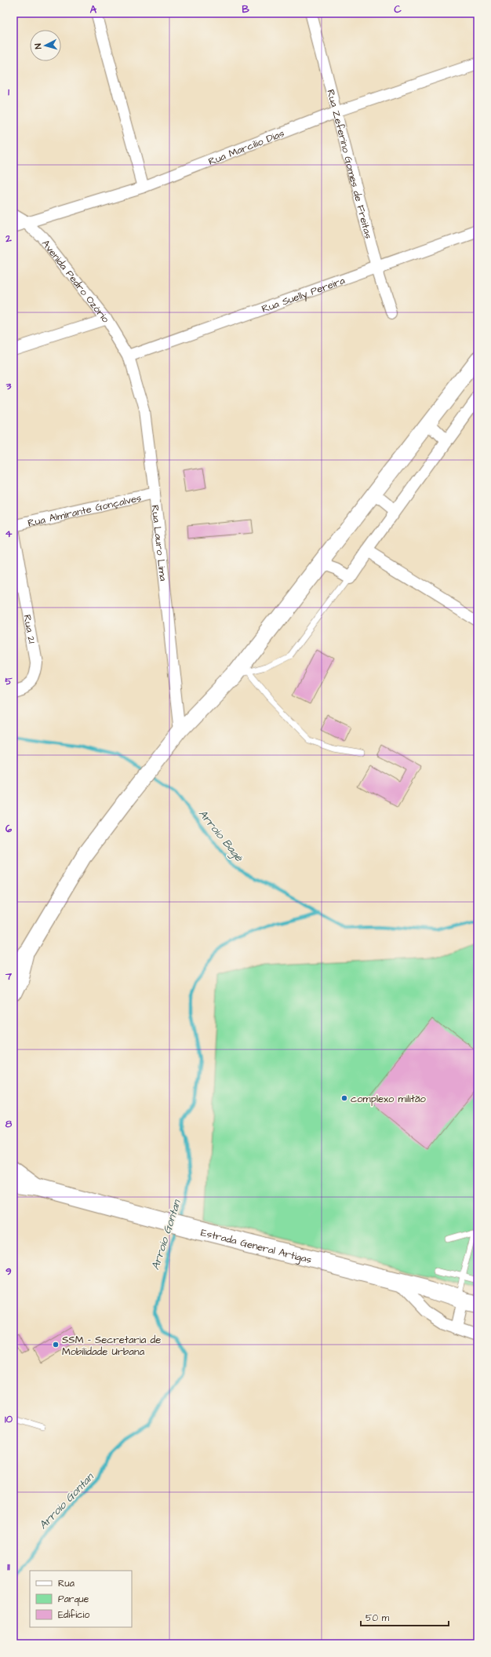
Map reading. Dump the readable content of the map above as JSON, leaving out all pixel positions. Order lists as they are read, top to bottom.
{
  "streets": {
    "main road": ["Estrada General Artigas"],
    "street": [
      "Rua Marcilio Dias",
      "Rua Zeferino Gomes de Freitas",
      "Avenida Pedro Ozório",
      "Rua Suelly Pereira",
      "Rua Almirante Gonçalves",
      "Rua Lauro Lima",
      "Rua 21"
    ]
  },
  "crossings": [
    ["Rua Marcilio Dias", "Rua Zeferino Gomes de Freitas"],
    ["Rua Marcilio Dias", "Avenida Pedro Ozório"],
    ["Rua Zeferino Gomes de Freitas", "Rua Suelly Pereira"],
    ["Avenida Pedro Ozório", "Rua Suelly Pereira"],
    ["Avenida Pedro Ozório", "Rua Lauro Lima"],
    ["Rua Suelly Pereira", "Rua Lauro Lima"],
    ["Rua Almirante Gonçalves", "Rua Lauro Lima"]
  ],
  "water": ["Arroio Bagé", "Arroio Gontan"],
  "places": ["complexo militão", "SSM - Secretaria de Mobilidade Urbana"],
  "legend": ["Rua", "Parque", "Edifício"],
  "scale_bar": "50 m",
  "north": "left",
  "grid": {
    "columns": ["A", "B", "C"],
    "rows": [
      "1",
      "2",
      "3",
      "4",
      "5",
      "6",
      "7",
      "8",
      "9",
      "10",
      "11"
    ]
  }
}
